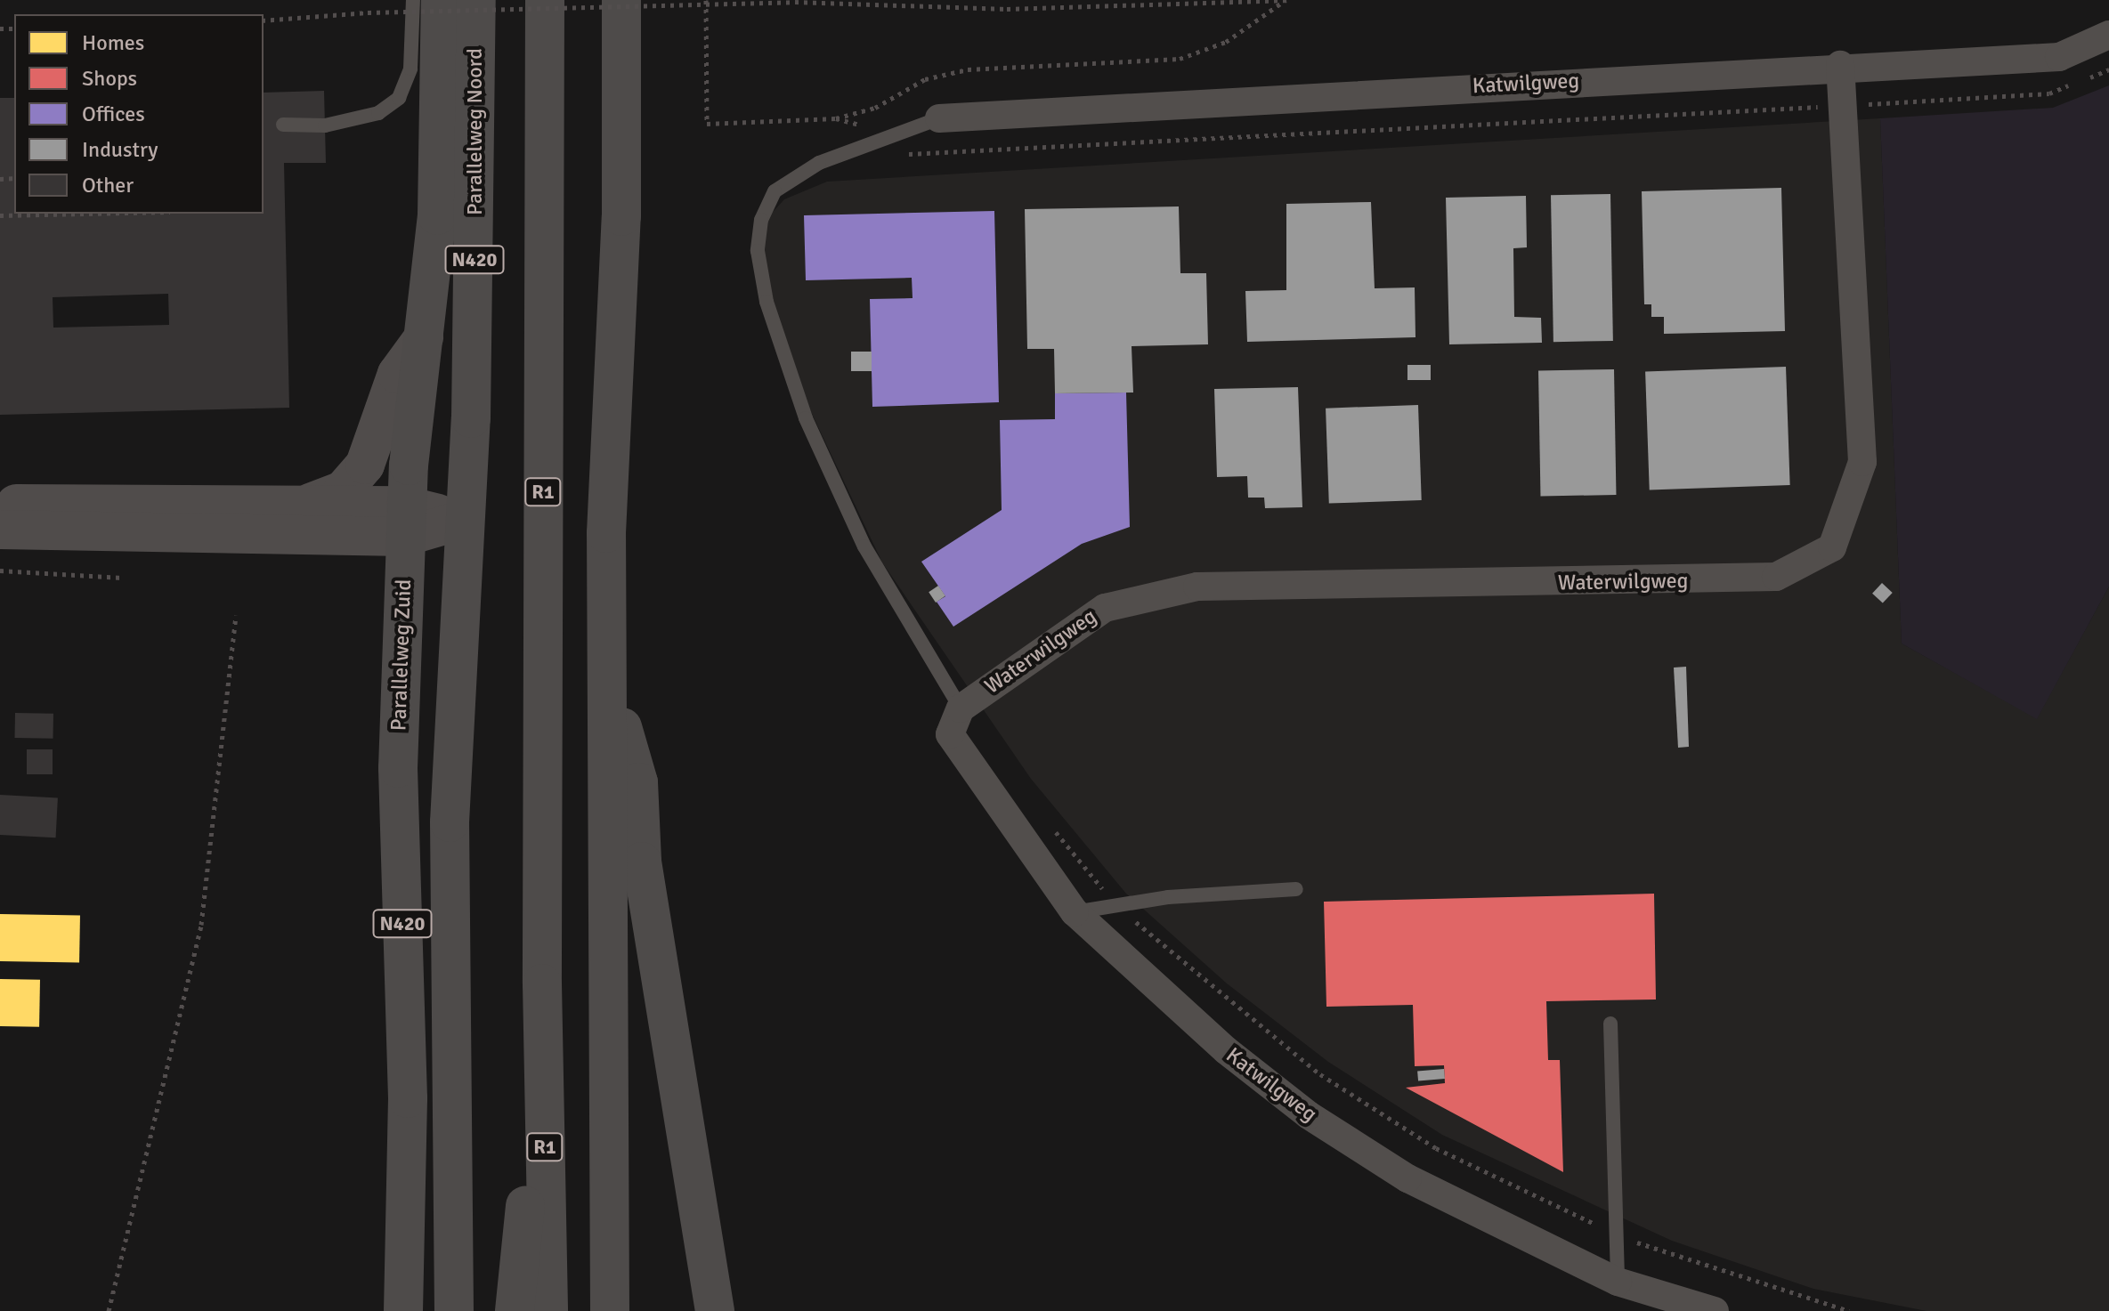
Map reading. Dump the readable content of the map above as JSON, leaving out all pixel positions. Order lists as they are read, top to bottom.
{
  "streets": {
    "highway": [
      "Parallelweg Noord",
      "N420",
      "R1",
      "Parallelweg Zuid"
    ],
    "street": ["Katwilgweg", "Waterwilgweg"]
  },
  "crossings": [
    ["Katwilgweg", "Waterwilgweg"],
    ["Parallelweg Noord", "N420"]
  ],
  "legend": [
    "Homes",
    "Shops",
    "Offices",
    "Industry",
    "Other"
  ]
}
